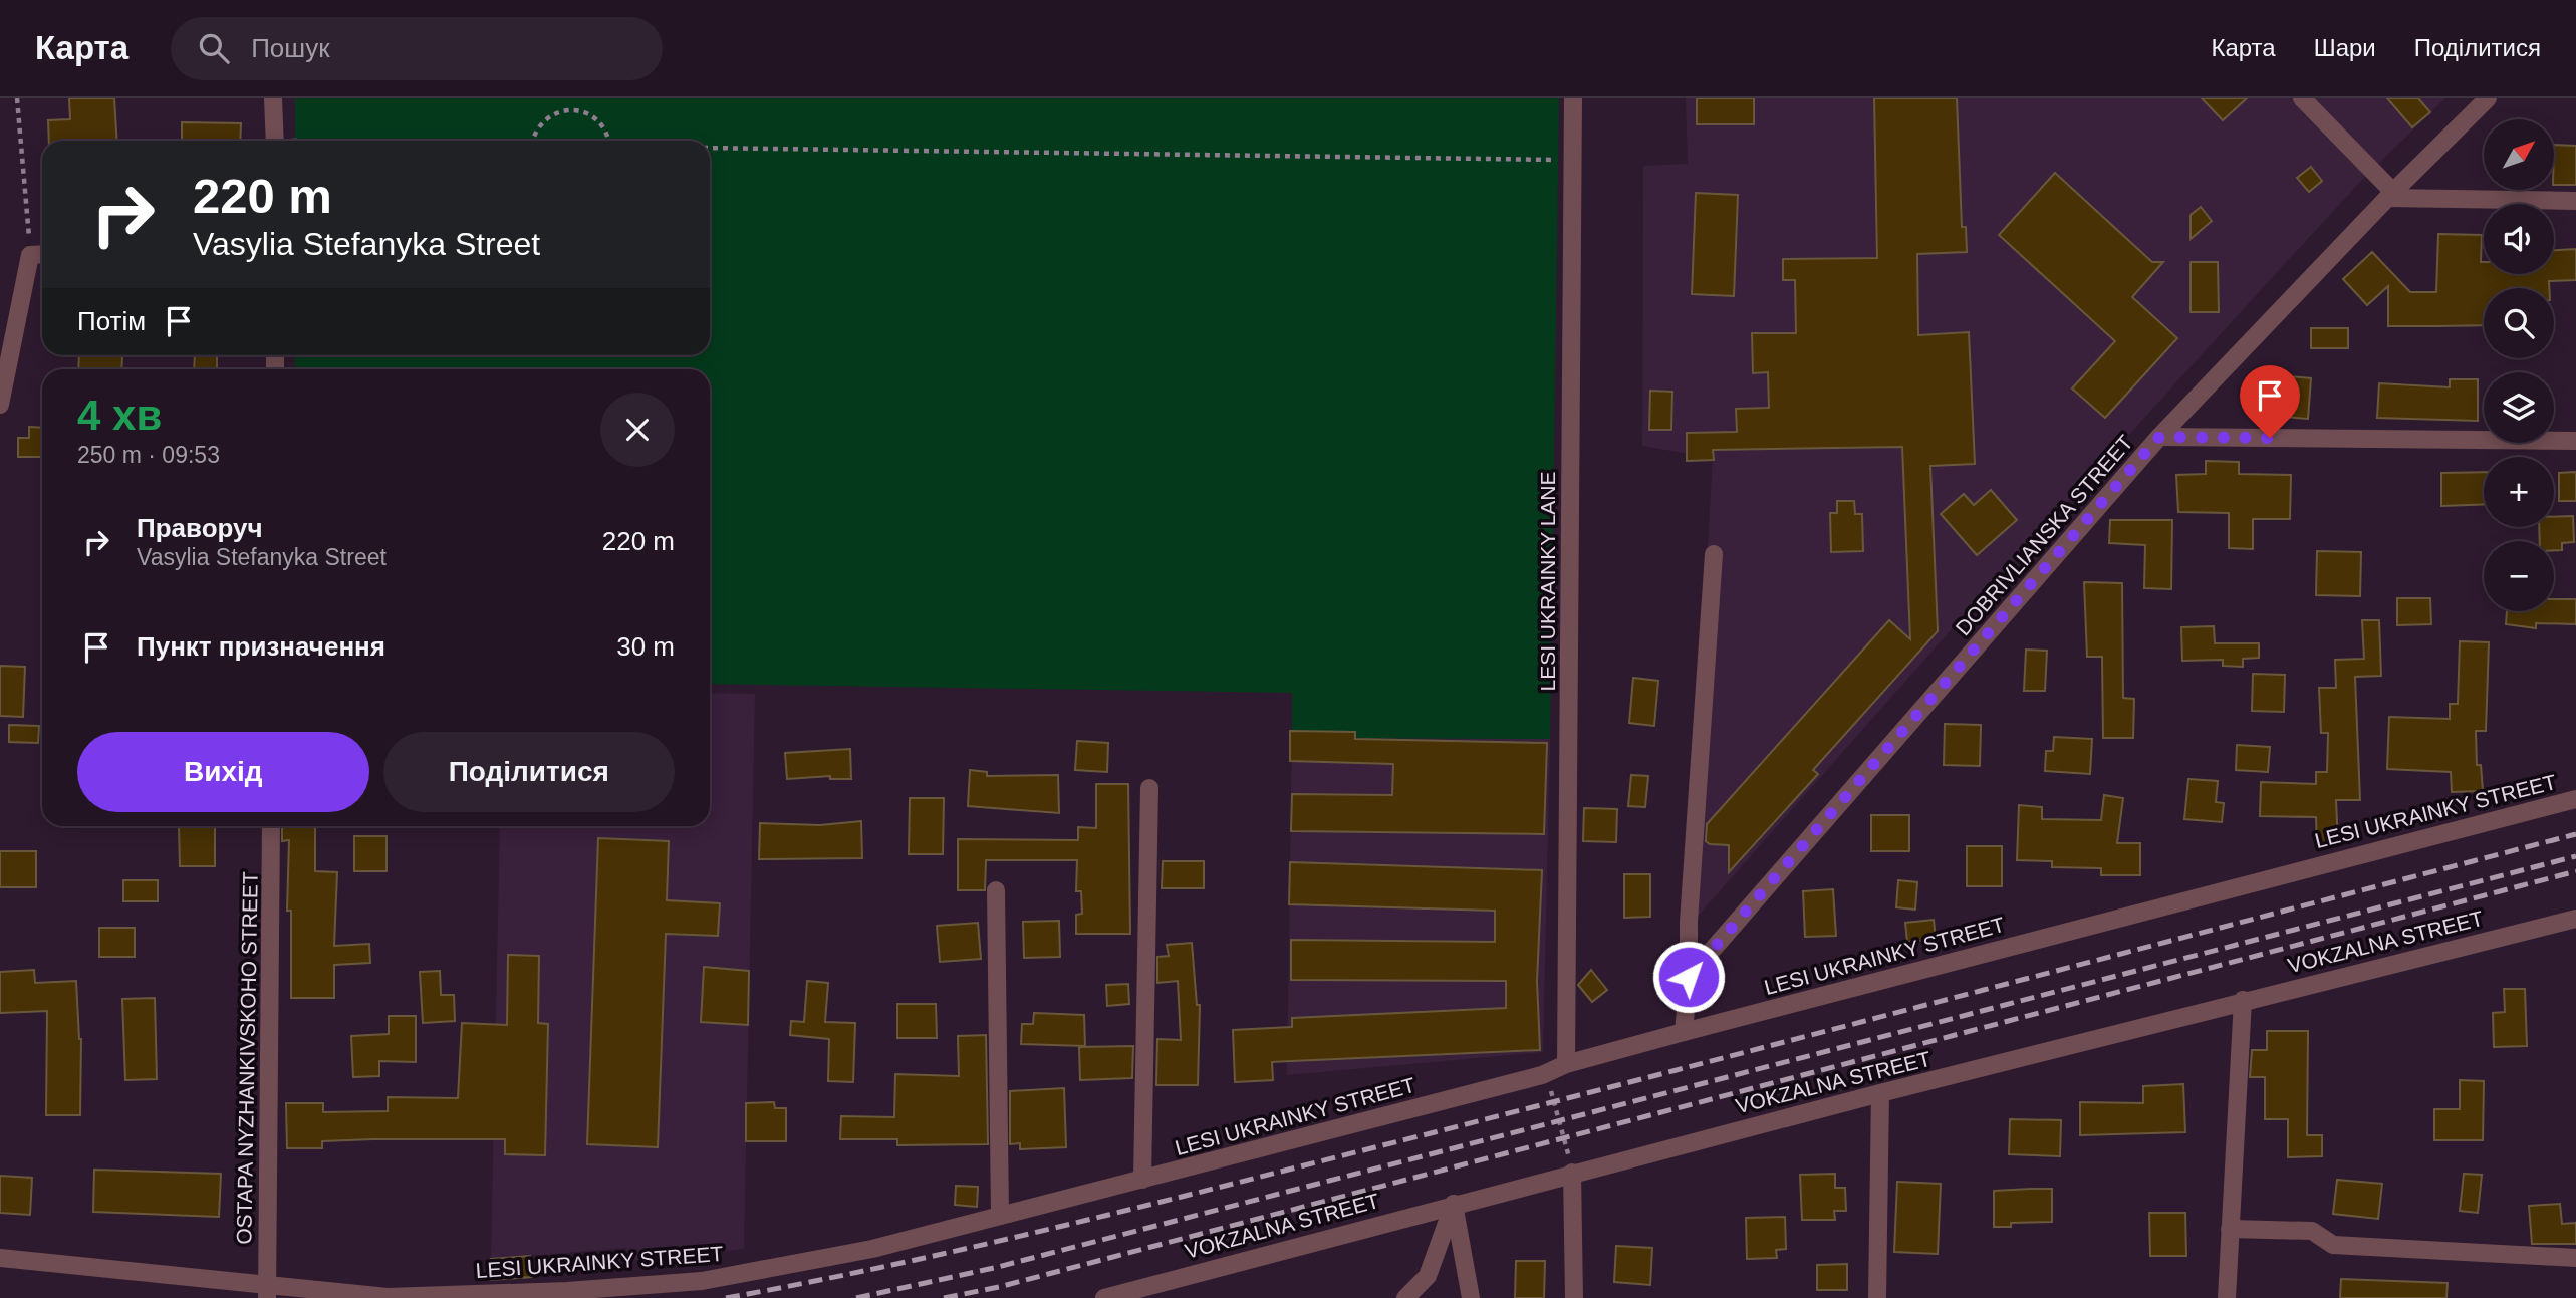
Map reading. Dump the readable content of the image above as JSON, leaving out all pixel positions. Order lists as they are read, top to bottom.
{
  "streets": {
    "street": [
      "DOBRIVLIANSKA STREET",
      "LESI UKRAINKY LANE",
      "LESI UKRAINKY STREET",
      "VOKZALNA STREET",
      "OSTAPA NYZHANKIVSKOHO STREET"
    ]
  },
  "crossings": [
    ["LESI UKRAINKY LANE", "LESI UKRAINKY STREET"],
    ["LESI UKRAINKY STREET", "OSTAPA NYZHANKIVSKOHO STREET"]
  ],
  "north": "top right",
  "page": {
    "header": "Карта",
    "search": "Пошук",
    "nav": ["Карта", "Шари", "Поділитися"],
    "map_buttons": ["+", "−"],
    "turn": ["220 m", "Vasylia Stefanyka Street"],
    "then": "Потім",
    "heading": ["4 хв", "250 m · 09:53"],
    "list": [
      {
        "name": "Праворуч",
        "note": "Vasylia Stefanyka Street",
        "value": "220 m"
      },
      {
        "name": "Пункт призначення",
        "value": "30 m"
      }
    ],
    "buttons": ["Вихід", "Поділитися"]
  }
}
